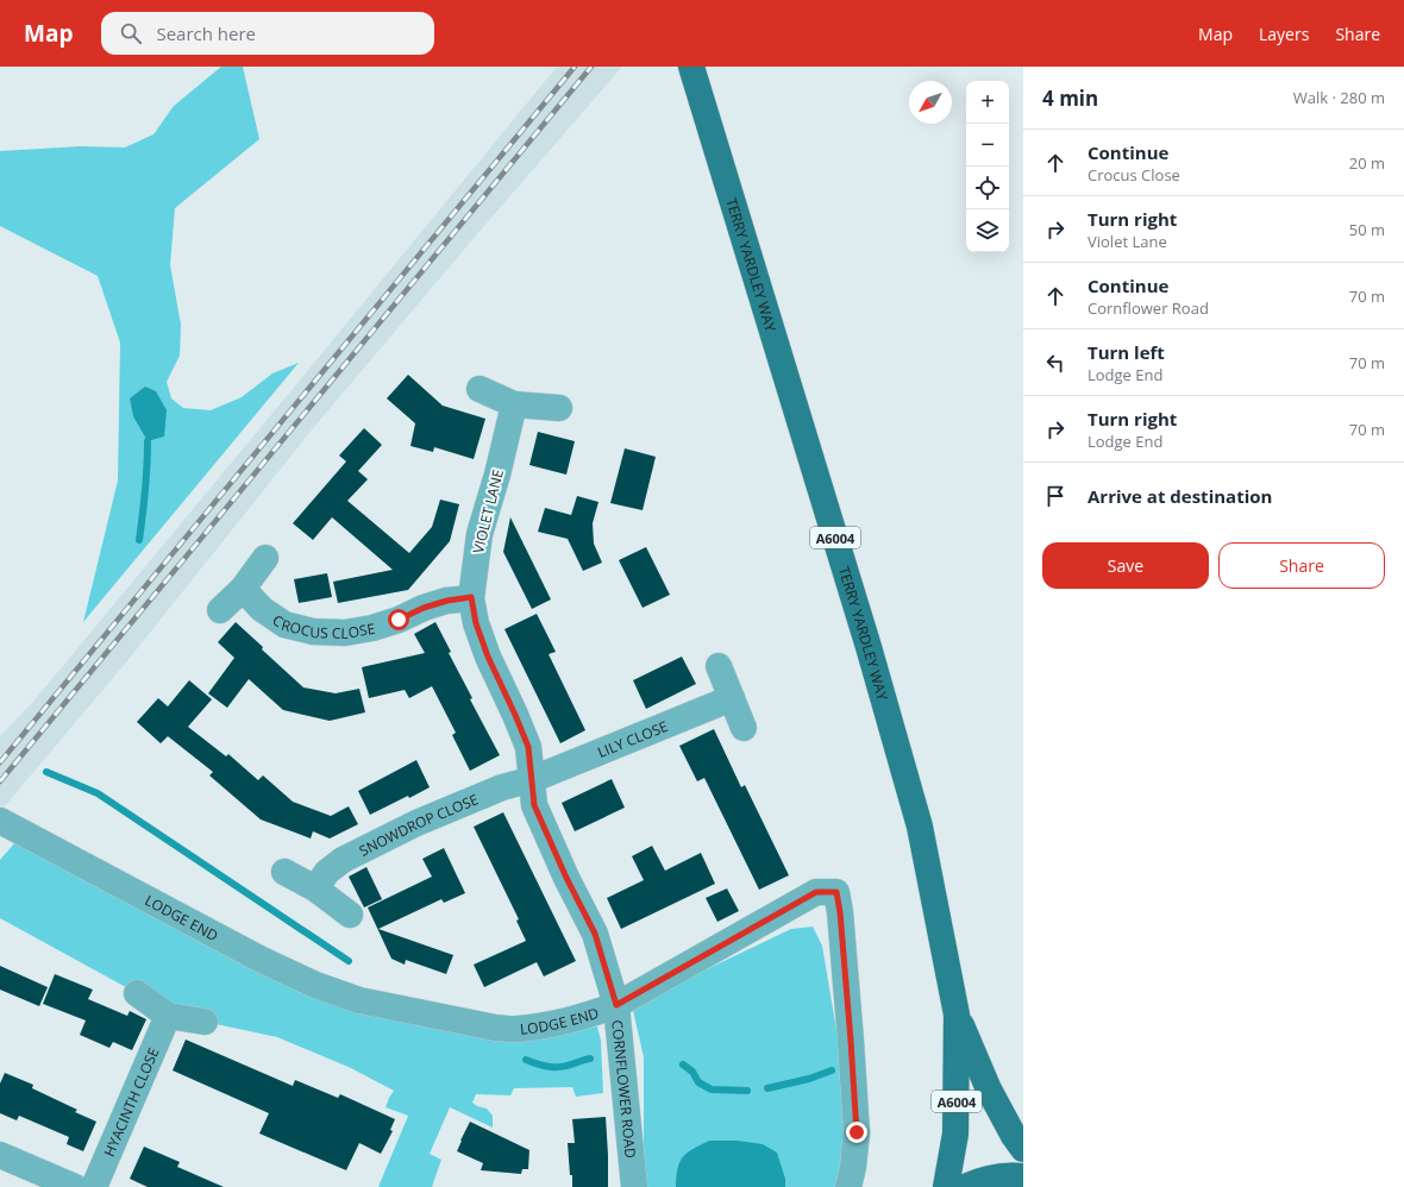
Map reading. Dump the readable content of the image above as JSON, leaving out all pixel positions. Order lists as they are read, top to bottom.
{
  "streets": {
    "main road": ["TERRY YARDLEY WAY", "A6004"],
    "street": [
      "VIOLET LANE",
      "CROCUS CLOSE",
      "LILY CLOSE",
      "SNOWDROP CLOSE",
      "LODGE END",
      "CORNFLOWER ROAD",
      "HYACINTH CLOSE"
    ]
  },
  "crossings": [
    ["VIOLET LANE", "CROCUS CLOSE"],
    ["VIOLET LANE", "LILY CLOSE"],
    ["VIOLET LANE", "SNOWDROP CLOSE"],
    ["VIOLET LANE", "CORNFLOWER ROAD"],
    ["LILY CLOSE", "SNOWDROP CLOSE"],
    ["LILY CLOSE", "CORNFLOWER ROAD"],
    ["SNOWDROP CLOSE", "CORNFLOWER ROAD"],
    ["LODGE END", "CORNFLOWER ROAD"]
  ],
  "north": "bottom left",
  "page": {
    "header": "Map",
    "search": "Search here",
    "nav": ["Map", "Layers", "Share"],
    "heading": ["4 min", "Walk · 280 m"],
    "map_buttons": ["+", "−"],
    "list": [
      ["Continue", "Crocus Close", "20 m"],
      ["Turn right", "Violet Lane", "50 m"],
      ["Continue", "Cornflower Road", "70 m"],
      ["Turn left", "Lodge End", "70 m"],
      ["Turn right", "Lodge End", "70 m"],
      "Arrive at destination"
    ],
    "buttons": ["Save", "Share"]
  }
}
